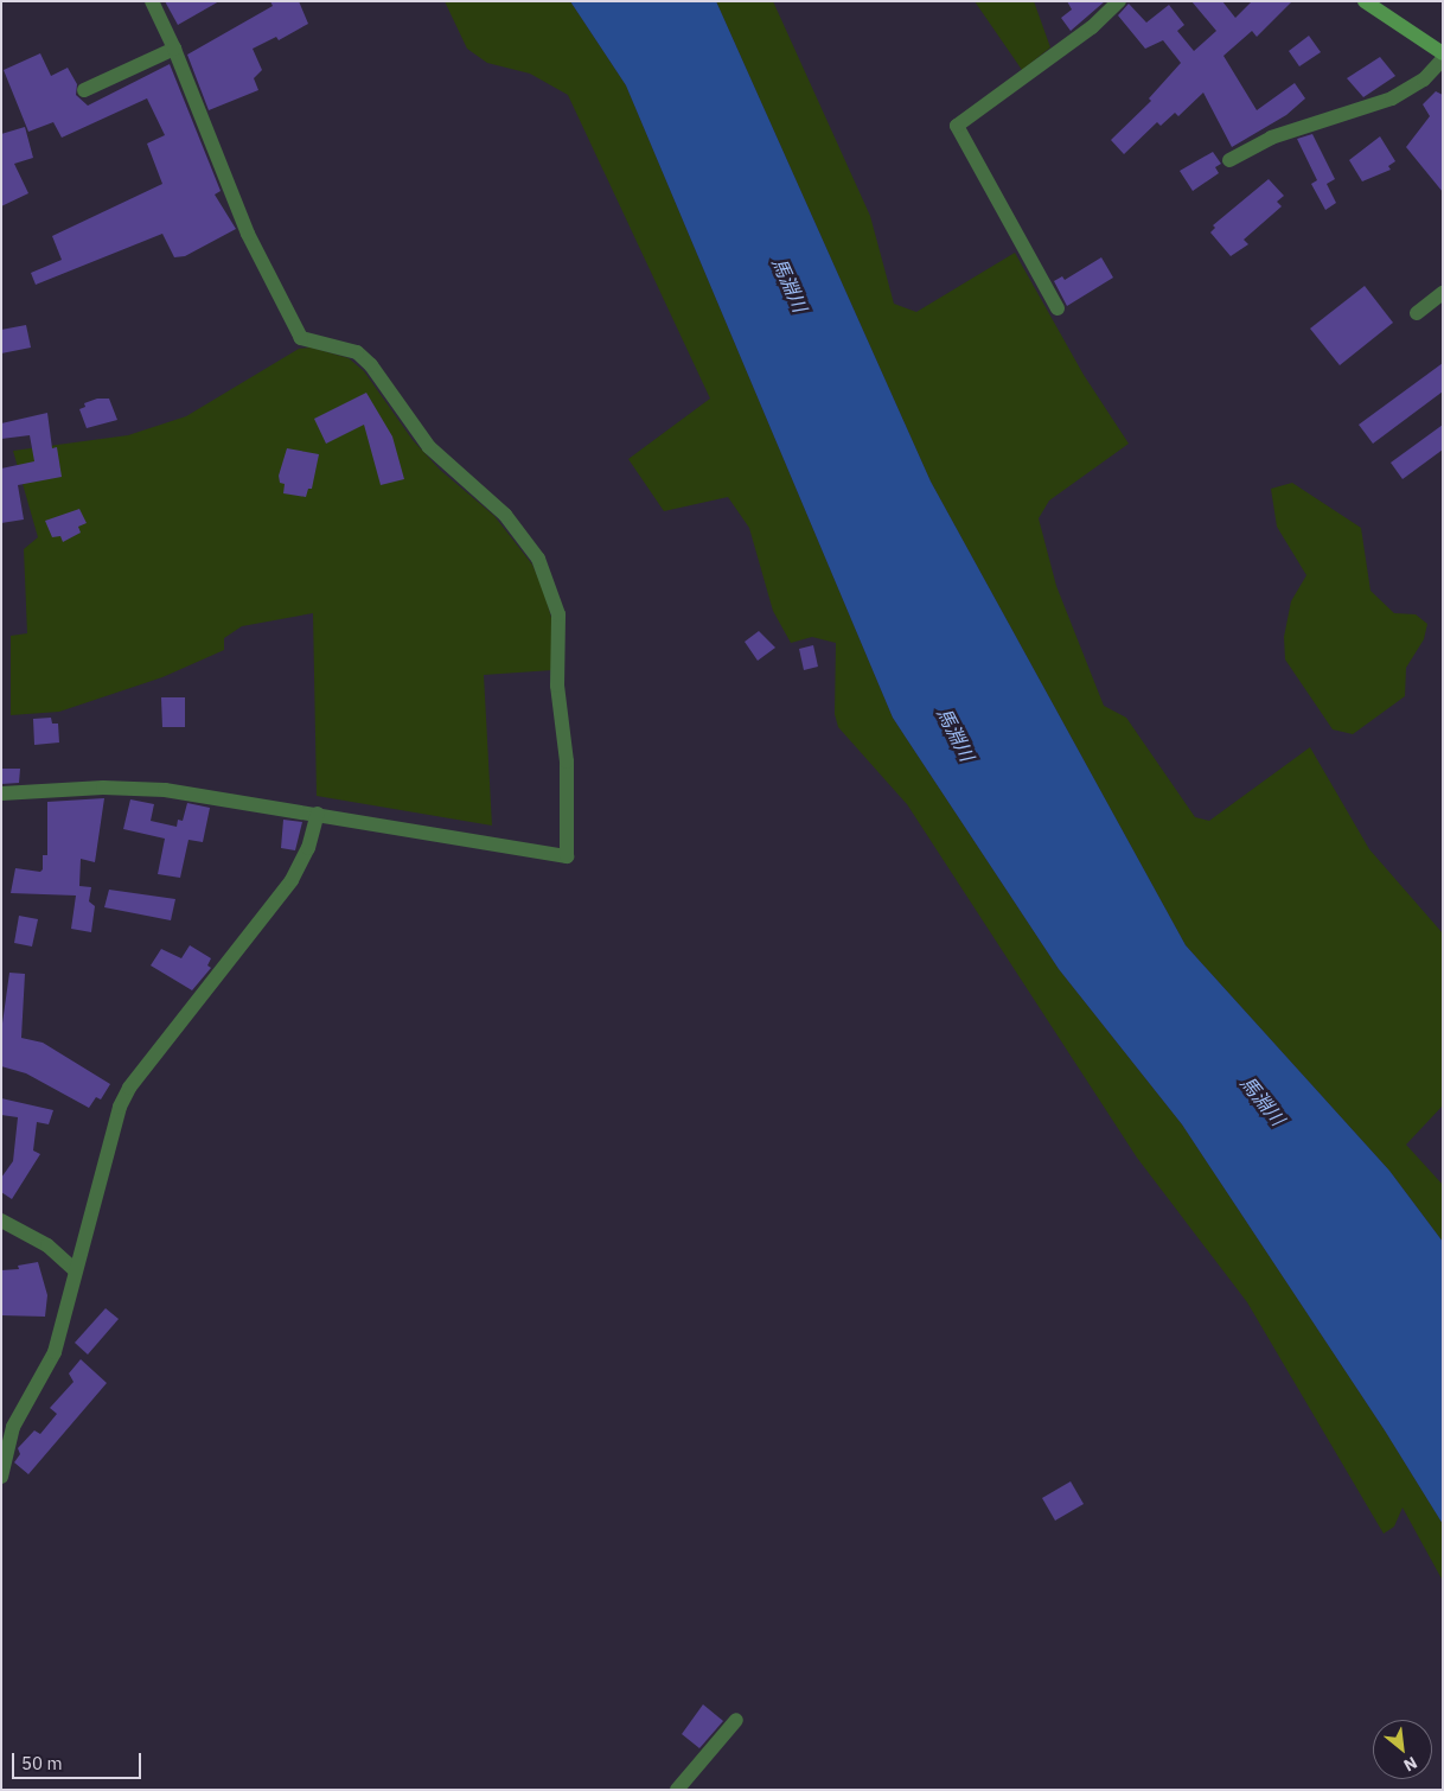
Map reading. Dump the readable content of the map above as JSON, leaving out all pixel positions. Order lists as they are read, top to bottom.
{
  "water": ["馬淵川"],
  "scale_bar": "50 m",
  "north": "bottom right"
}
